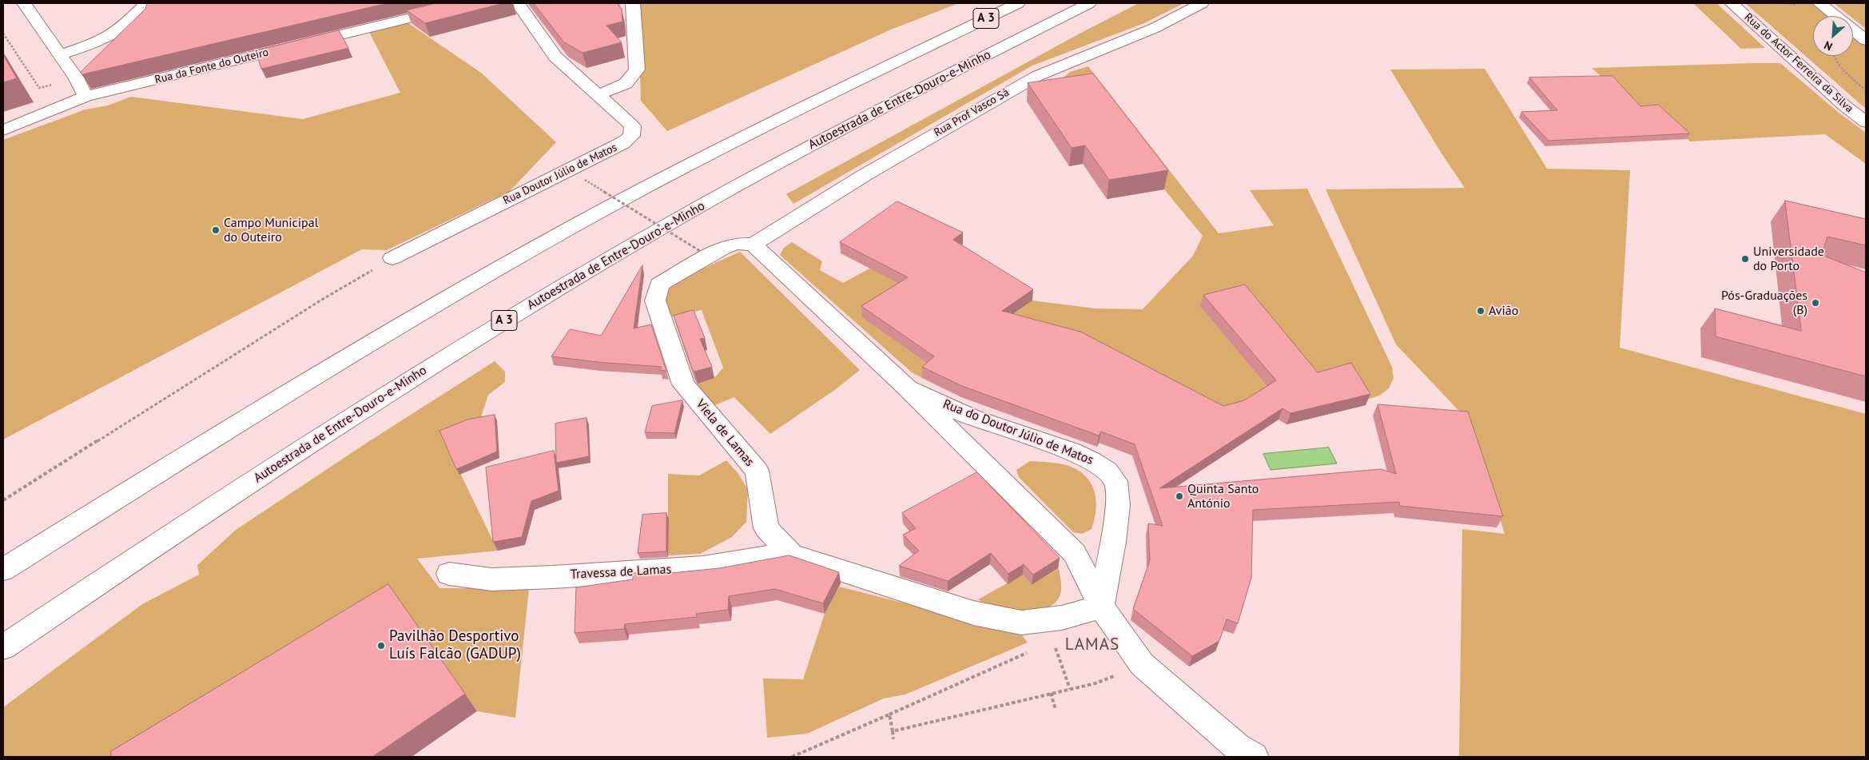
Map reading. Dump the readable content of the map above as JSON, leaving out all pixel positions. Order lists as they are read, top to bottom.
{
  "streets": {
    "main road": [
      "A 3",
      "Rua do Actor Ferreira da Silva",
      "Rua da Fonte do Outeiro",
      "Autoestrada de Entre-Douro-e-Minho",
      "Rua Prof Vasco Sá",
      "Rua Doutor Júlio de Matos",
      "Rua do Doutor Júlio de Matos",
      "Viela de Lamas",
      "Travessa de Lamas"
    ]
  },
  "crossings": [
    ["Rua Prof Vasco Sá", "Rua do Doutor Júlio de Matos"],
    ["Rua Prof Vasco Sá", "Viela de Lamas"],
    ["Rua do Doutor Júlio de Matos", "Viela de Lamas"],
    ["Viela de Lamas", "Travessa de Lamas"]
  ],
  "districts": ["LAMAS"],
  "places": [
    "Campo Municipal do Outeiro",
    "Universidade do Porto",
    "Pós-Graduações (B)",
    "Avião",
    "Quinta Santo António",
    "Pavilhão Desportivo Luís Falcão (GADUP)"
  ],
  "north": "bottom left"
}
